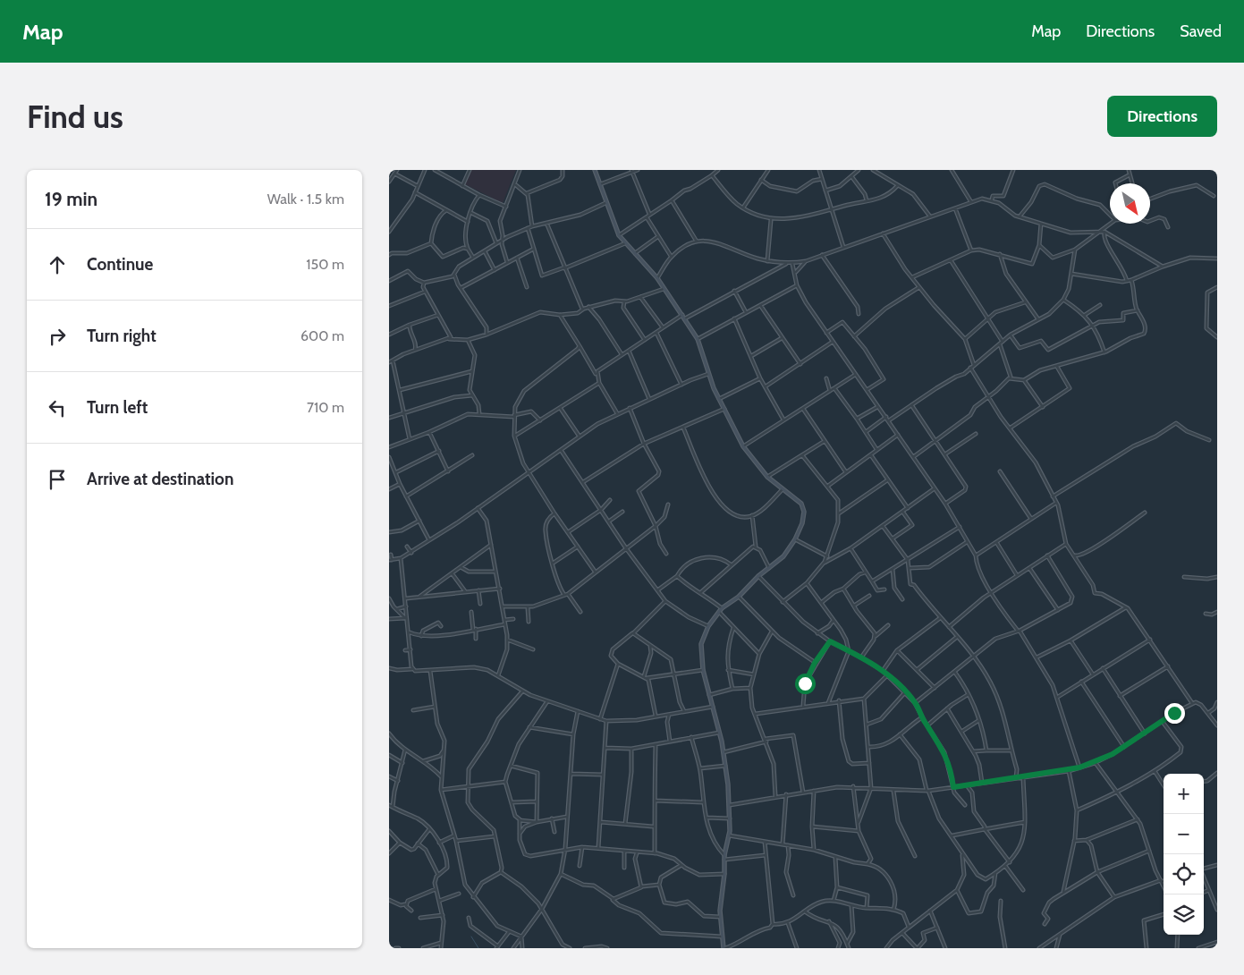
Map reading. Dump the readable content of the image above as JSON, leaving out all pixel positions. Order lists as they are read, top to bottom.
{
  "north": "bottom right",
  "page": {
    "header": "Map",
    "nav": ["Map", "Directions", "Saved"],
    "buttons": "Directions",
    "title": "Find us",
    "heading": ["19 min", "Walk · 1.5 km"],
    "list": [
      ["Continue", "150 m"],
      ["Turn right", "600 m"],
      ["Turn left", "710 m"],
      "Arrive at destination"
    ],
    "map_buttons": ["+", "−"]
  }
}
